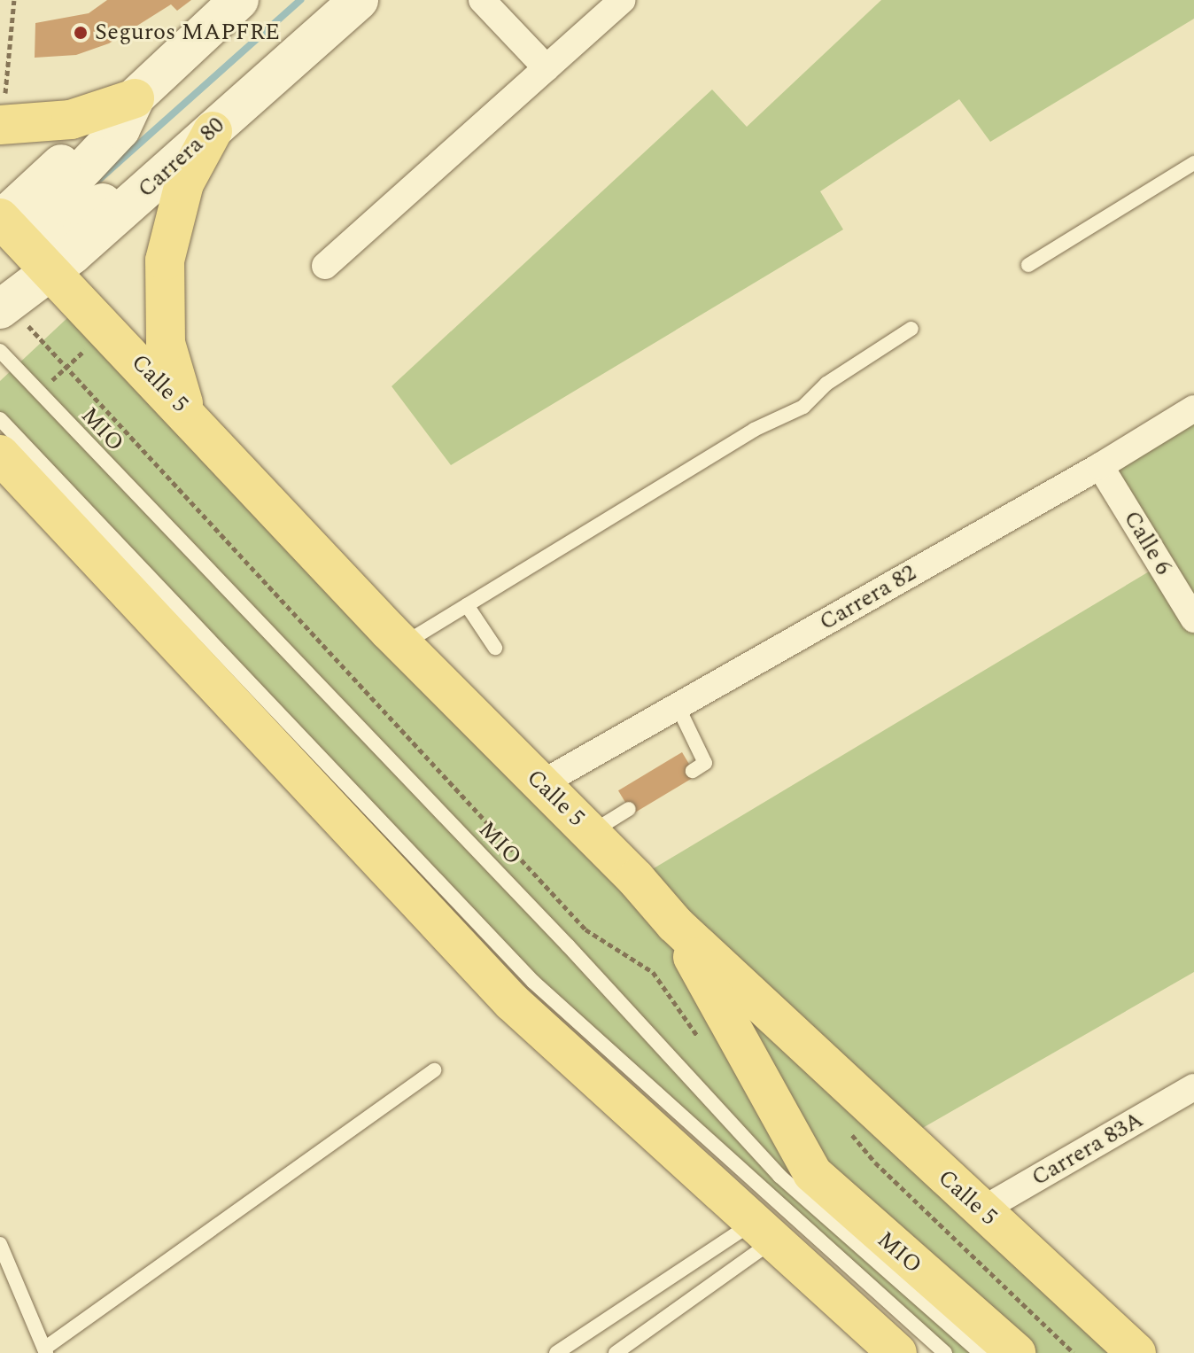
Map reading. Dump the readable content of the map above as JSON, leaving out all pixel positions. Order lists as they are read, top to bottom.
{
  "streets": {
    "main road": ["Carrera 80", "Calle 5"],
    "street": ["Calle 6", "Carrera 82", "Carrera 83A"],
    "lane": ["MIO"]
  },
  "crossings": [
    ["Carrera 80", "Calle 5"],
    ["Calle 5", "Carrera 82"],
    ["Calle 5", "Carrera 83A"],
    ["Calle 6", "Carrera 82"]
  ],
  "places": ["Seguros MAPFRE"]
}
